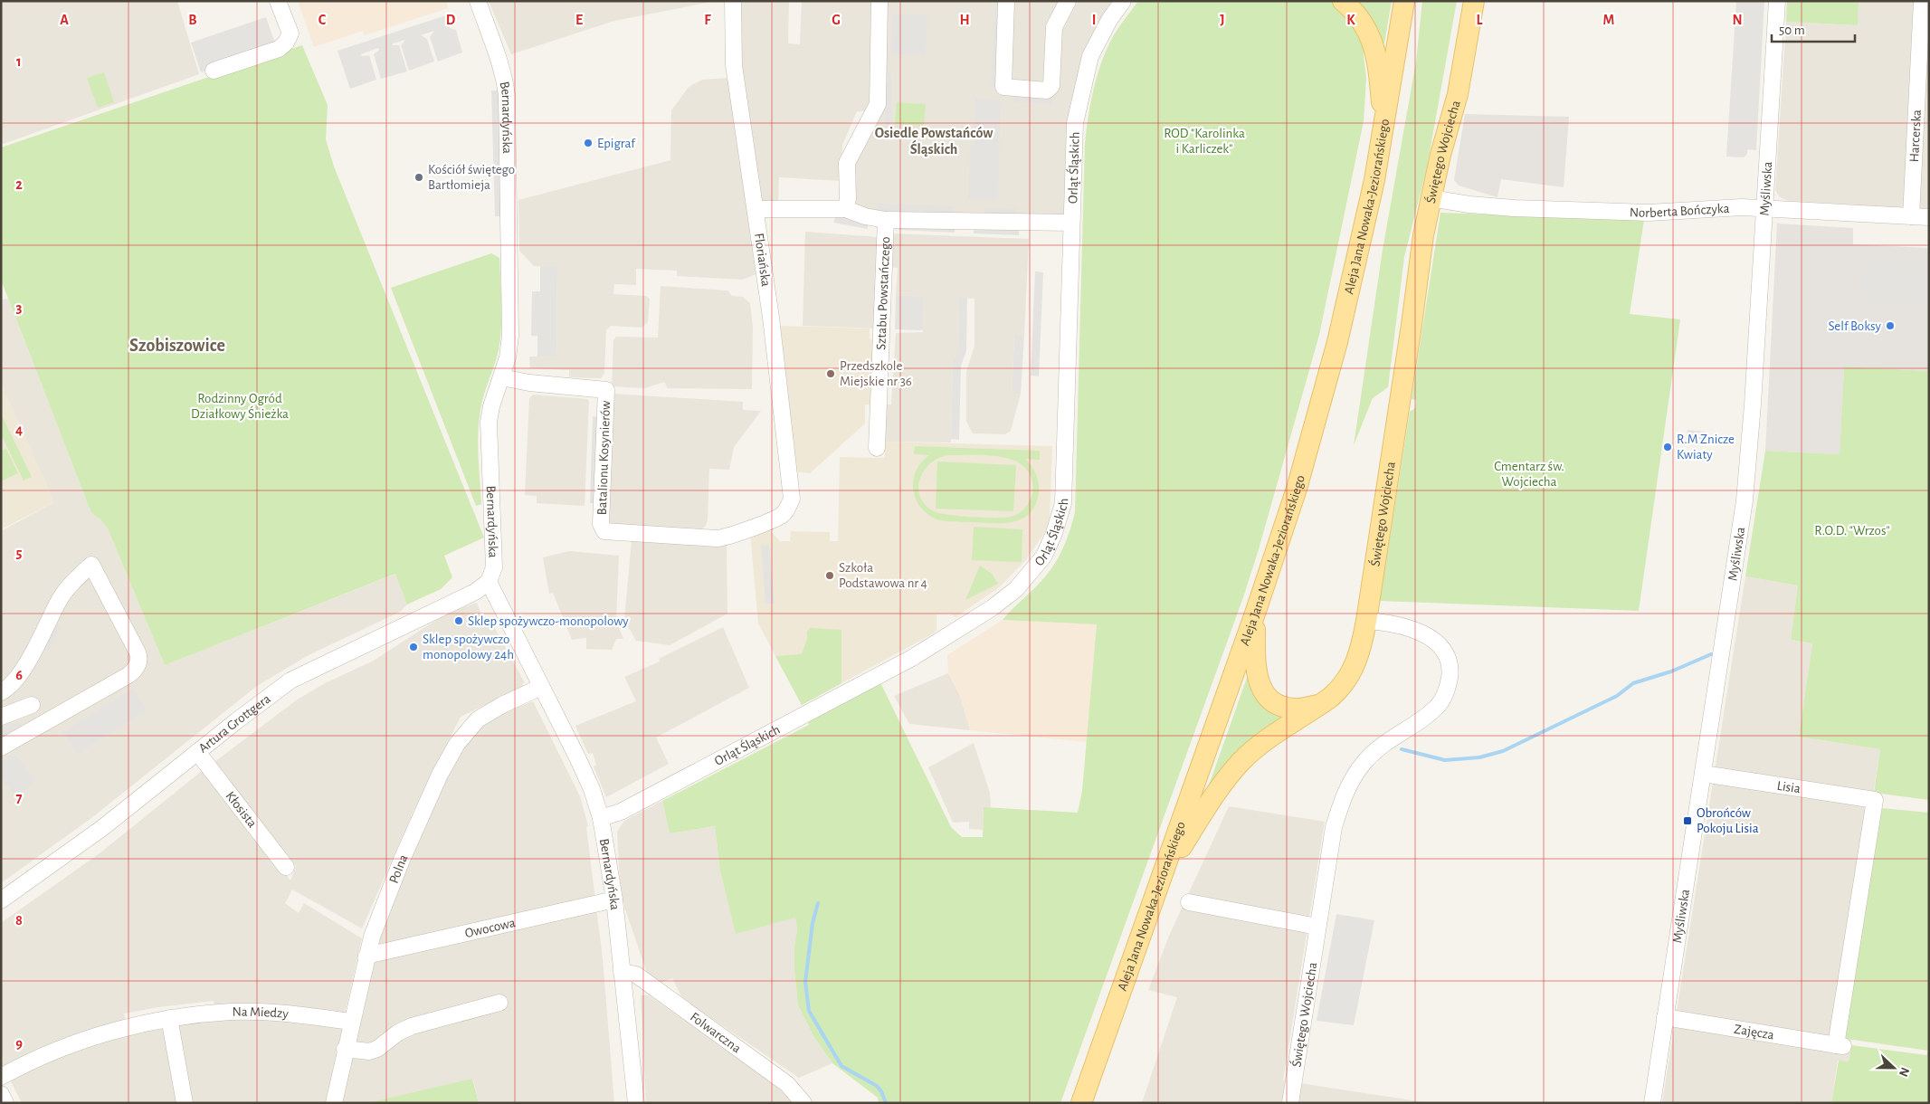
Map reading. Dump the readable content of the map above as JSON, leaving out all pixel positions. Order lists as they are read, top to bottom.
{
  "streets": {
    "main road": ["Świętego Wojciecha", "Aleja Jana Nowaka-Jeziorańskiego"],
    "street": [
      "Bernardyńska",
      "Harcerska",
      "Orląt Śląskich",
      "Myśliwska",
      "Norberta Bończyka",
      "Floriańska",
      "Sztabu Powstańczego",
      "Batalionu Kosynierów",
      "Artura Grottgera",
      "Lisia",
      "Kłosista",
      "Polna",
      "Owocowa",
      "Na Miedzy",
      "Zajęcza",
      "Folwarczna"
    ]
  },
  "crossings": [
    ["Bernardyńska", "Orląt Śląskich"],
    ["Bernardyńska", "Batalionu Kosynierów"],
    ["Bernardyńska", "Artura Grottgera"],
    ["Bernardyńska", "Polna"],
    ["Bernardyńska", "Owocowa"],
    ["Bernardyńska", "Folwarczna"],
    ["Harcerska", "Norberta Bończyka"],
    ["Świętego Wojciecha", "Norberta Bończyka"],
    ["Orląt Śląskich", "Sztabu Powstańczego"],
    ["Myśliwska", "Norberta Bończyka"],
    ["Myśliwska", "Lisia"],
    ["Myśliwska", "Zajęcza"],
    ["Floriańska", "Sztabu Powstańczego"],
    ["Floriańska", "Batalionu Kosynierów"],
    ["Artura Grottgera", "Kłosista"],
    ["Lisia", "Zajęcza"],
    ["Polna", "Owocowa"],
    ["Polna", "Na Miedzy"]
  ],
  "districts": ["Osiedle Powstańców Śląskich", "Szobiszowice"],
  "parks": [
    "ROD \"Karolinka i Karliczek\"",
    "Rodzinny Ogród Działkowy Śnieżka",
    "Cmentarz św. Wojciecha",
    "R.O.D. \"Wrzos\""
  ],
  "places": {
    "other": [
      "Epigraf",
      "Kościół świętego Bartłomieja",
      "Self Boksy",
      "Przedszkole Miejskie nr 36",
      "R.M Znicze Kwiaty",
      "Szkoła Podstawowa nr 4",
      "Sklep spożywczo-monopolowy",
      "Sklep spożywczo monopolowy 24h"
    ],
    "transit": ["Obrońców Pokoju Lisia"]
  },
  "scale_bar": "50 m",
  "north": "right",
  "grid": {
    "columns": [
      "A",
      "B",
      "C",
      "D",
      "E",
      "F",
      "G",
      "H",
      "I",
      "J",
      "K",
      "L",
      "M",
      "N"
    ],
    "rows": [
      "1",
      "2",
      "3",
      "4",
      "5",
      "6",
      "7",
      "8",
      "9"
    ]
  }
}
